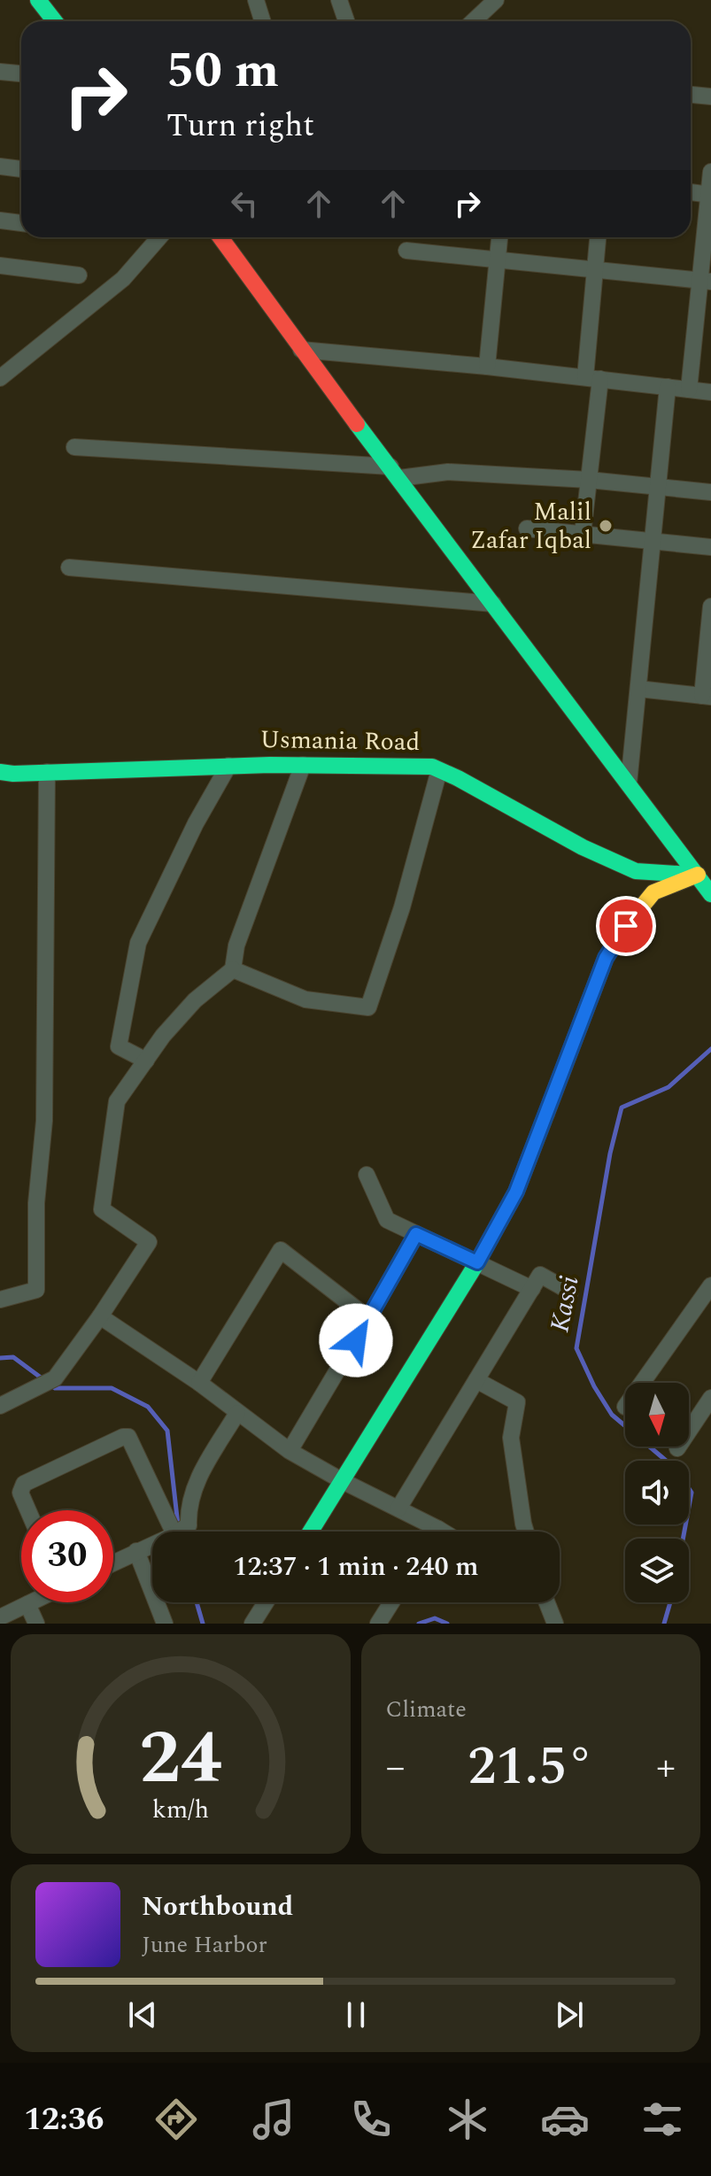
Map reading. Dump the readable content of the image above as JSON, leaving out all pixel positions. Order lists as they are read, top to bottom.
{
  "streets": {
    "street": ["Usmania Road"]
  },
  "water": ["Kassi"],
  "places": ["Malil Zafar Iqbal"],
  "north": "bottom",
  "page": {
    "turn": ["50 m", "Turn right"],
    "limit": "30",
    "trip": "12:37 · 1 min · 240 m",
    "tile": "Climate",
    "heat": ["−", "21.5°", "+"],
    "song": ["Northbound", "June Harbor"],
    "tabs": "12:36",
    "gauge": ["24", "km/h"]
  }
}
